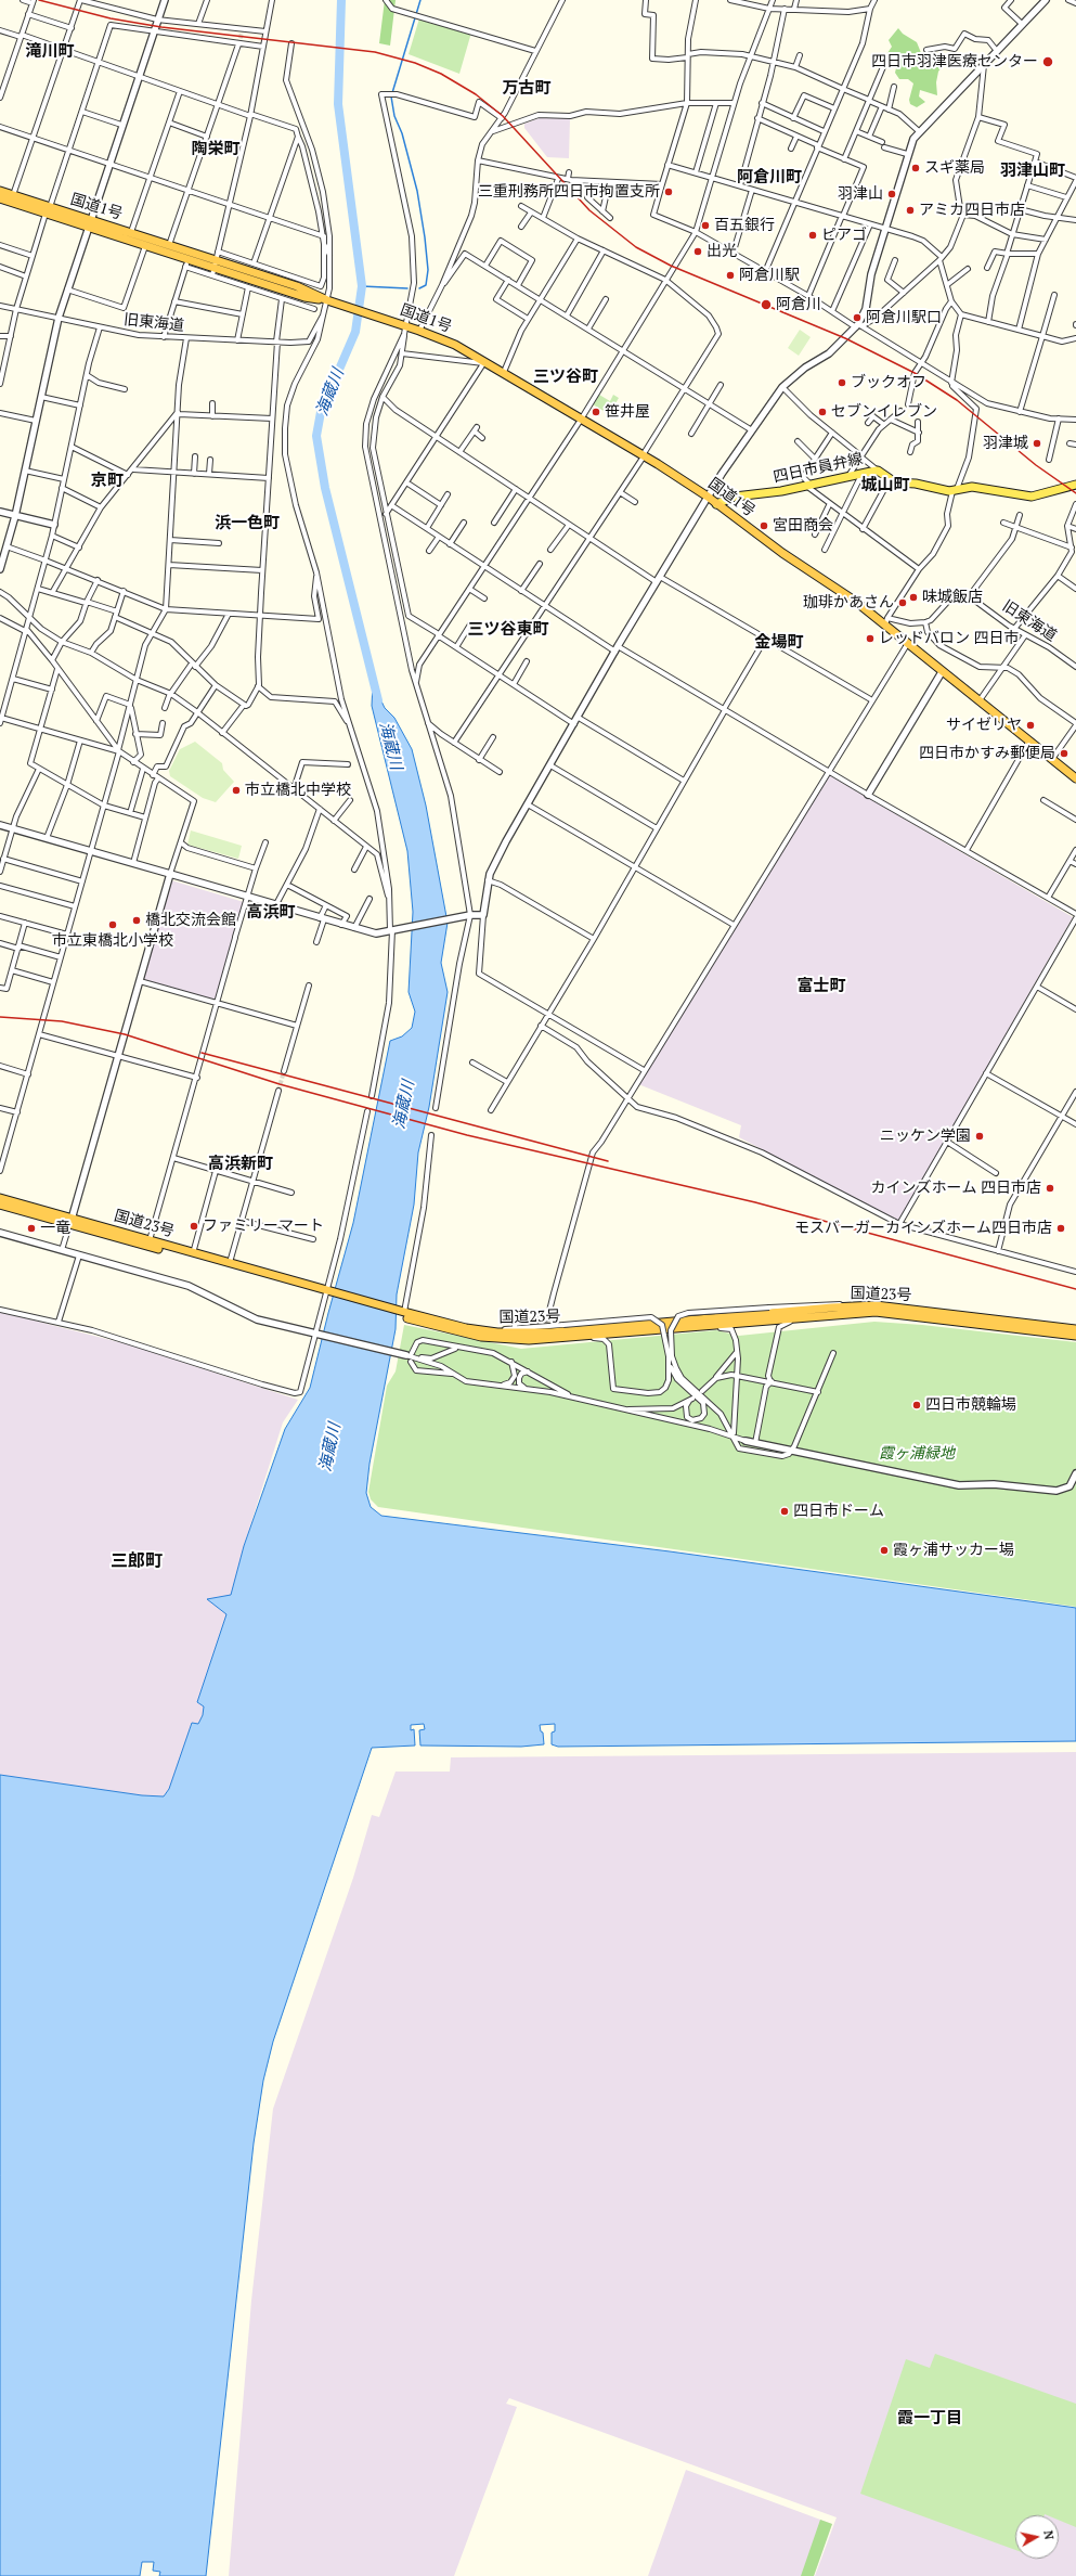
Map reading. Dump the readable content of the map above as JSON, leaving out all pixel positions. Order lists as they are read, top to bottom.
{
  "streets": {
    "highway": ["国道1号", "国道23号"],
    "main road": ["四日市員弁線"],
    "street": ["旧東海道"]
  },
  "crossings": [
    ["国道1号", "四日市員弁線"]
  ],
  "districts": [
    "滝川町",
    "万古町",
    "陶栄町",
    "羽津山町",
    "阿倉川町",
    "三ツ谷町",
    "京町",
    "城山町",
    "浜一色町",
    "三ツ谷東町",
    "金場町",
    "高浜町",
    "富士町",
    "高浜新町",
    "三郎町",
    "霞一丁目"
  ],
  "water": ["海蔵川"],
  "parks": ["霞ヶ浦緑地"],
  "places": [
    "四日市羽津医療センター",
    "スギ薬局",
    "三重刑務所四日市拘置支所",
    "羽津山",
    "アミカ四日市店",
    "百五銀行",
    "ピアゴ",
    "出光",
    "阿倉川駅",
    "阿倉川",
    "阿倉川駅口",
    "ブックオフ",
    "笹井屋",
    "セブンイレブン",
    "羽津城",
    "宮田商会",
    "味城飯店",
    "珈琲かあさん",
    "レッドバロン 四日市",
    "サイゼリヤ",
    "四日市かすみ郵便局",
    "市立橋北中学校",
    "橋北交流会館",
    "市立東橋北小学校",
    "ニッケン学園",
    "カインズホーム 四日市店",
    "ファミリーマート",
    "一竜",
    "モスバーガーカインズホーム四日市店",
    "四日市競輪場",
    "四日市ドーム",
    "霞ヶ浦サッカー場"
  ],
  "north": "right"
}
